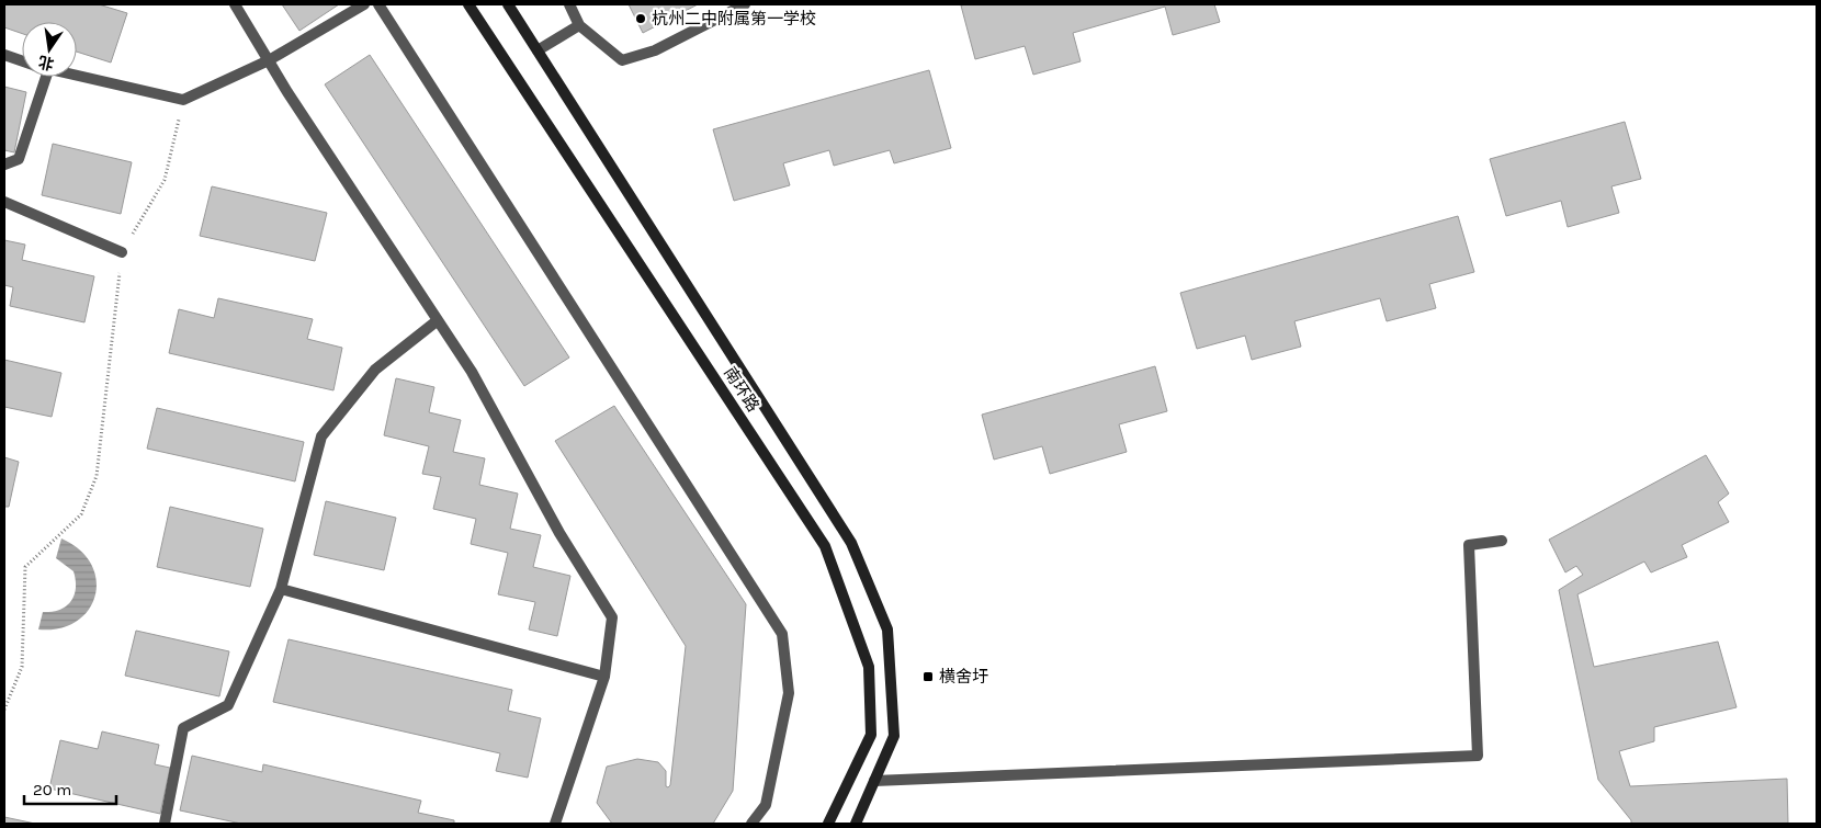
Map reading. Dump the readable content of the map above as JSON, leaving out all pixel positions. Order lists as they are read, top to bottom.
{
  "streets": {
    "main road": ["南环路"]
  },
  "places": {
    "other": ["杭州二中附属第一学校"],
    "transit": ["横舍圩"]
  },
  "scale_bar": "20 m",
  "north": "bottom"
}
